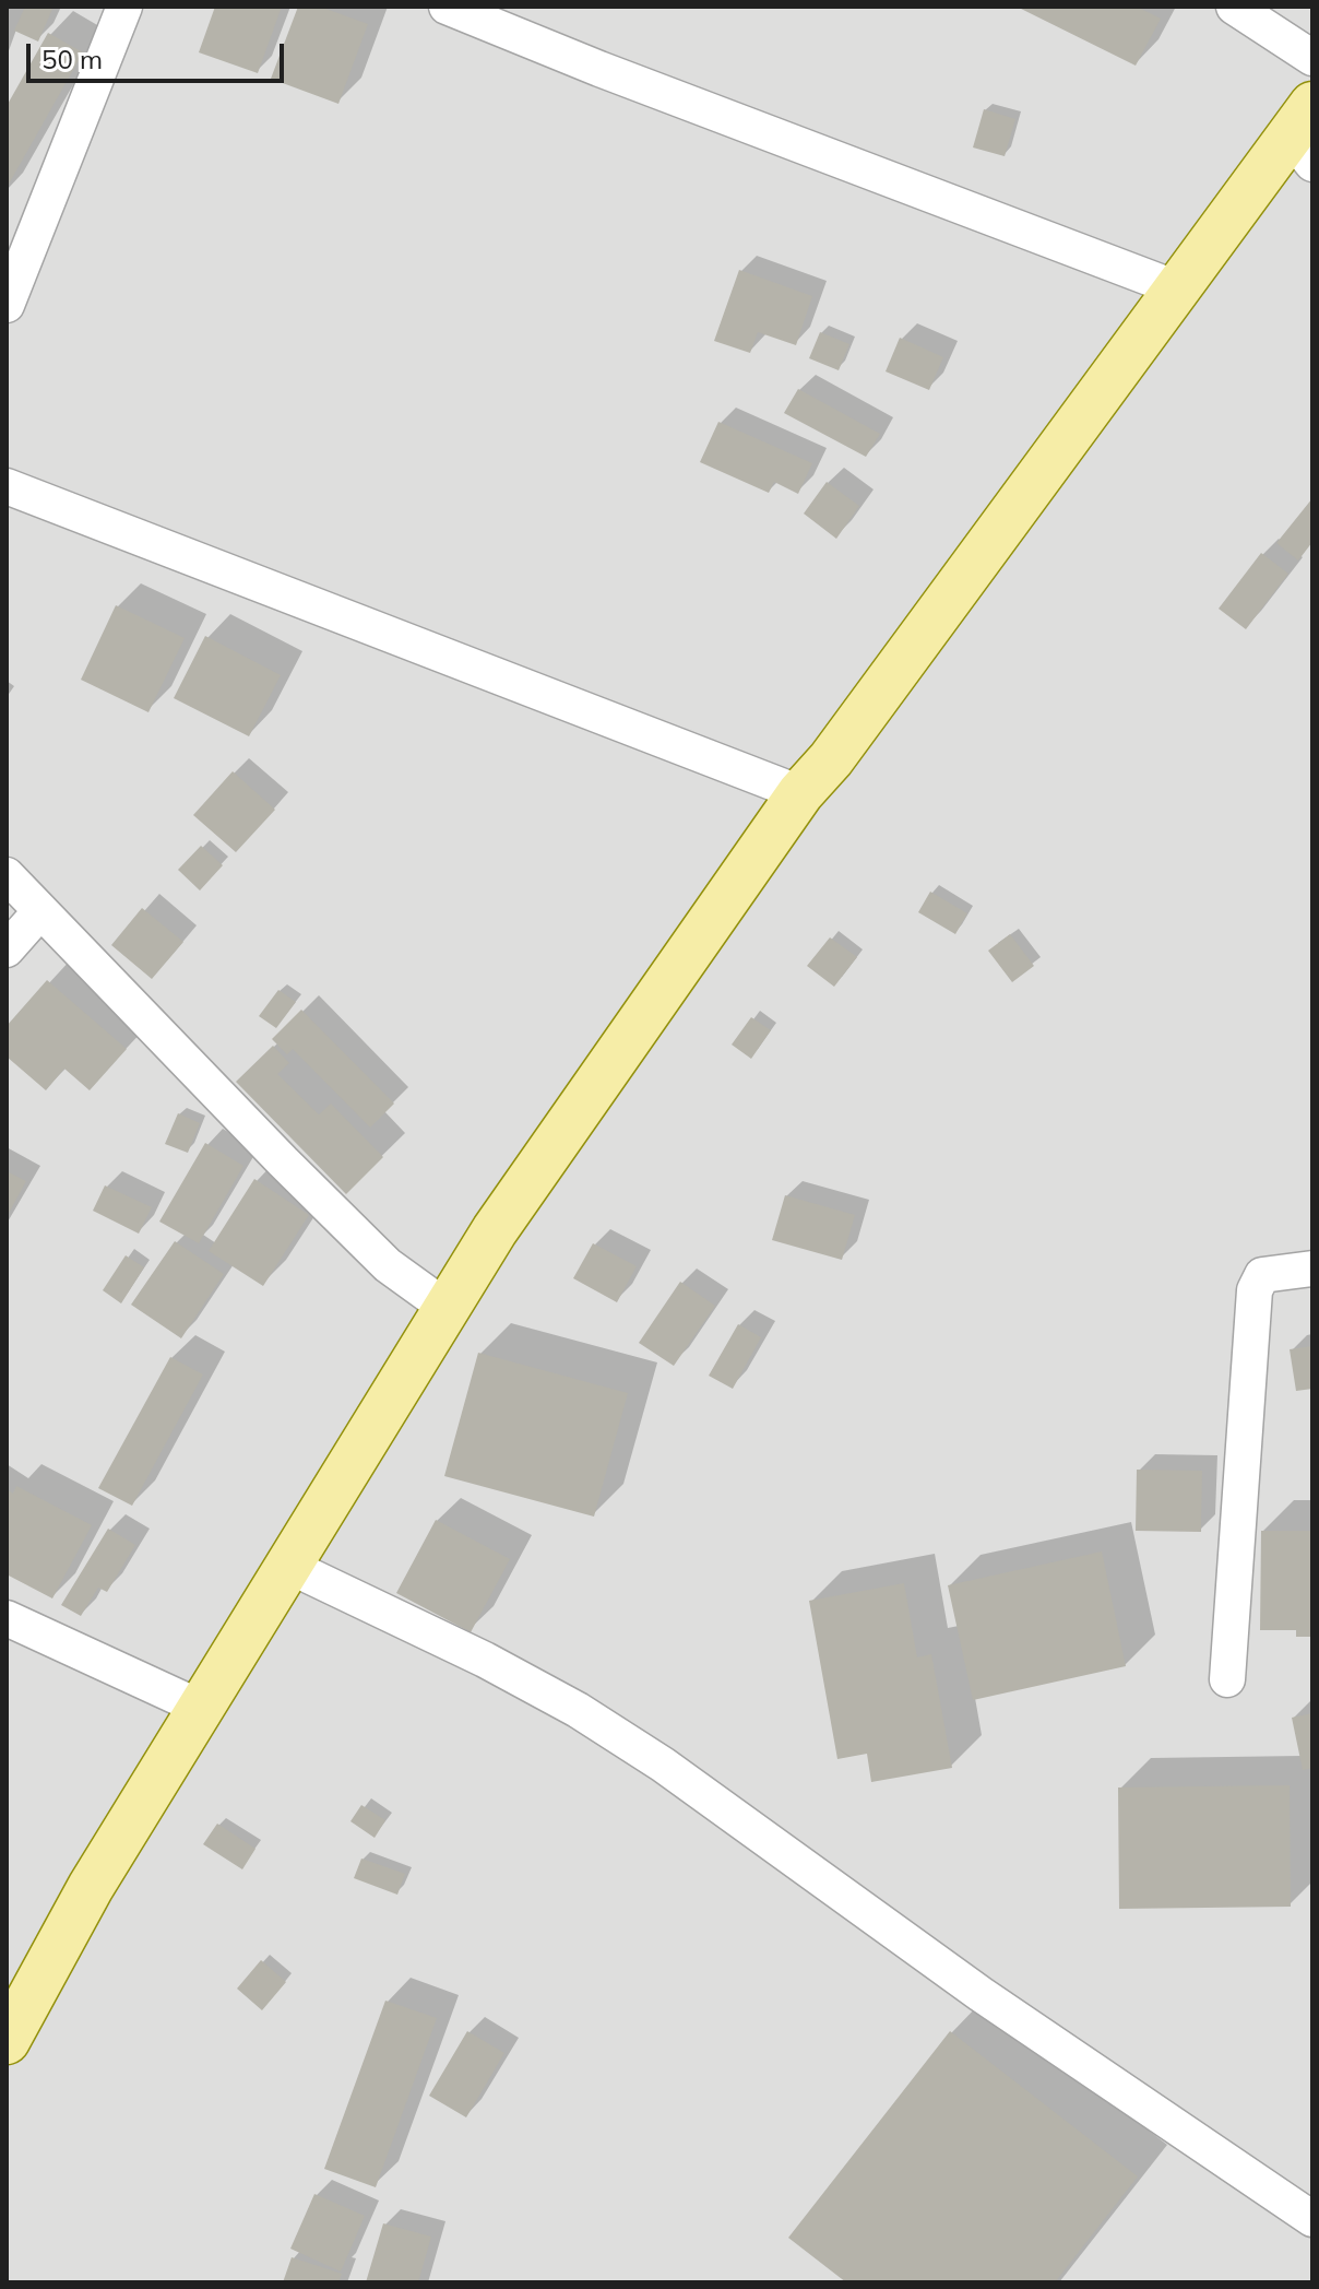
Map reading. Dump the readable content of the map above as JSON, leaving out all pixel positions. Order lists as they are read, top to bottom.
{
  "scale_bar": "50 m"
}
